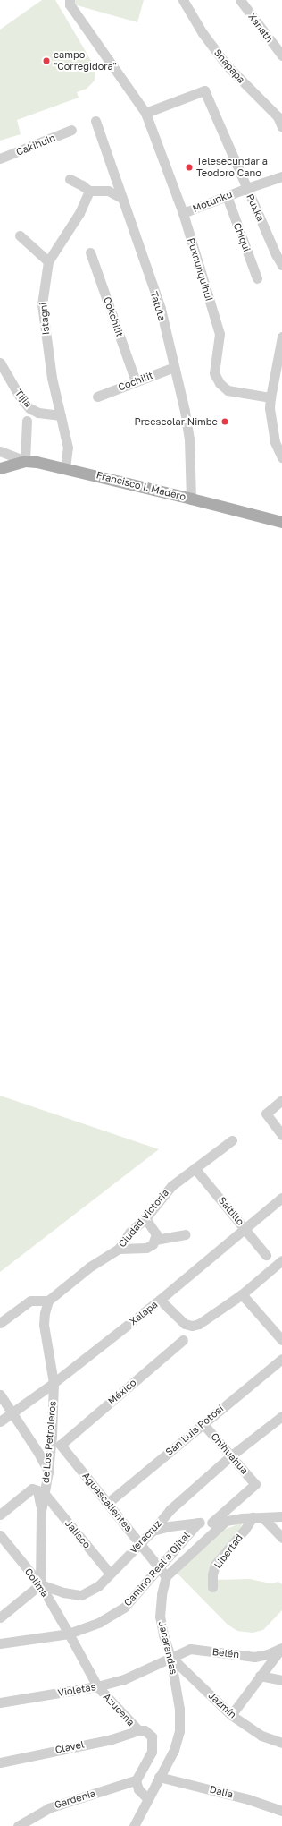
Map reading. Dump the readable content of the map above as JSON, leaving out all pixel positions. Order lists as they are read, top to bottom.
{
  "streets": {
    "main road": ["Francisco I. Madero"],
    "street": [
      "Xanath",
      "Snapapa",
      "Cakihuin",
      "Motunku",
      "Puxka",
      "Chiqui",
      "Puxnunquihui",
      "Tatuta",
      "Cokchilit",
      "Istagni",
      "Cochilit",
      "Tijia",
      "Saltillo",
      "Ciudad Victoria",
      "Xalapa",
      "México",
      "San Luis Potosí",
      "de Los Petroleros",
      "Chihuahua",
      "Aguascalientes",
      "Jalisco",
      "Veracruz",
      "Libertad",
      "Camino Real a Ojital",
      "Colima",
      "Jacarandas",
      "Belén",
      "Violetas",
      "Jazmín",
      "Azucena",
      "Clavel",
      "Dalia",
      "Gardenia"
    ]
  },
  "crossings": [
    ["Motunku", "Puxka"],
    ["Motunku", "Chiqui"],
    ["Motunku", "Puxnunquihui"],
    ["Puxka", "Puxnunquihui"],
    ["Tatuta", "Cochilit"],
    ["Tatuta", "Francisco I. Madero"],
    ["Cokchilit", "Cochilit"],
    ["Istagni", "Tijia"],
    ["Istagni", "Francisco I. Madero"],
    ["Tijia", "Francisco I. Madero"],
    ["Saltillo", "Ciudad Victoria"],
    ["Saltillo", "Xalapa"],
    ["Ciudad Victoria", "de Los Petroleros"],
    ["Xalapa", "de Los Petroleros"],
    ["México", "Aguascalientes"],
    ["San Luis Potosí", "Chihuahua"],
    ["San Luis Potosí", "Aguascalientes"],
    ["de Los Petroleros", "Jalisco"],
    ["de Los Petroleros", "Veracruz"],
    ["de Los Petroleros", "Colima"],
    ["Chihuahua", "Veracruz"],
    ["Chihuahua", "Camino Real a Ojital"],
    ["Aguascalientes", "Veracruz"],
    ["Aguascalientes", "Camino Real a Ojital"],
    ["Aguascalientes", "Jacarandas"],
    ["Jalisco", "Veracruz"],
    ["Veracruz", "Colima"],
    ["Camino Real a Ojital", "Colima"],
    ["Camino Real a Ojital", "Azucena"],
    ["Colima", "Azucena"],
    ["Jacarandas", "Belén"],
    ["Jacarandas", "Violetas"],
    ["Jacarandas", "Jazmín"],
    ["Jacarandas", "Dalia"],
    ["Belén", "Violetas"],
    ["Belén", "Jazmín"],
    ["Violetas", "Jazmín"],
    ["Violetas", "Azucena"],
    ["Azucena", "Clavel"],
    ["Azucena", "Gardenia"]
  ],
  "places": ["campo \"Corregidora\"", "Telesecundaria Teodoro Cano", "Preescolar Nimbe"]
}
